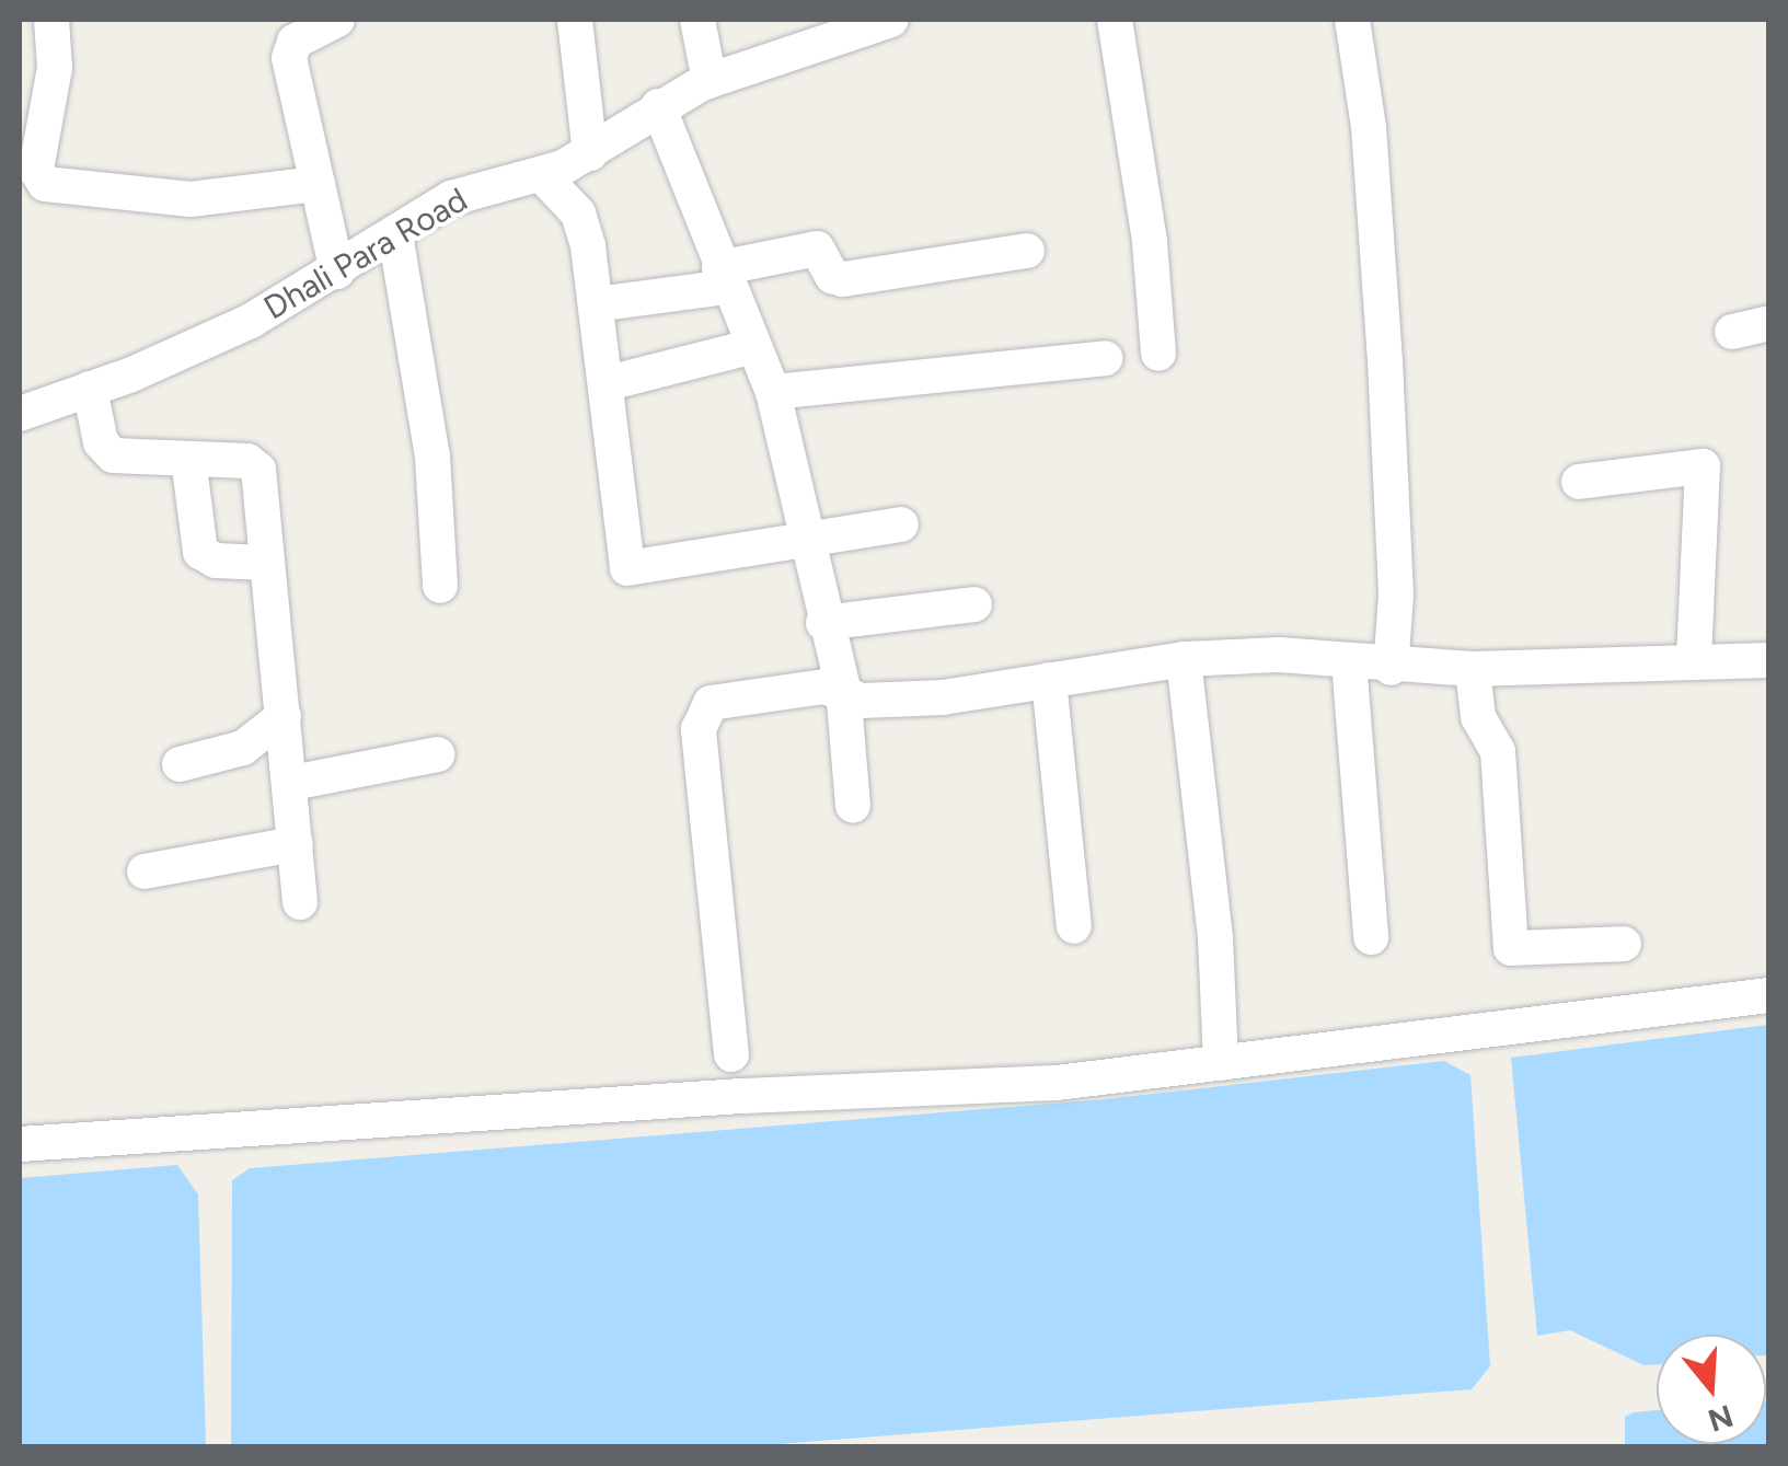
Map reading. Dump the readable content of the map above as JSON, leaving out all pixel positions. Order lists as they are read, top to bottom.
{
  "streets": {
    "street": ["Dhali Para Road"]
  },
  "north": "bottom"
}
